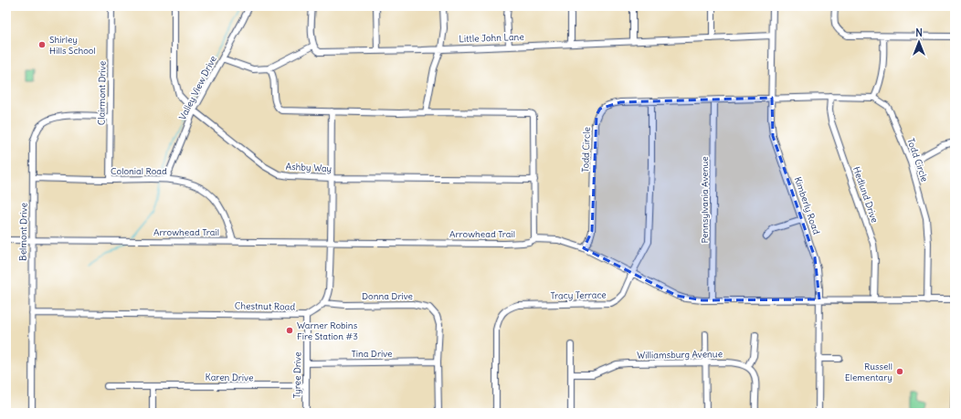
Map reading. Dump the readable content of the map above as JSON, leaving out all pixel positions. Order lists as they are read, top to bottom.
{
  "streets": {
    "street": [
      "Little John Lane",
      "Valley View Drive",
      "Clairmont Drive",
      "Todd Circle",
      "Ashby Way",
      "Colonial Road",
      "Hedlund Drive",
      "Pennsylvania Avenue",
      "Kimberly Road",
      "Belmont Drive",
      "Arrowhead Trail",
      "Tracy Terrace",
      "Donna Drive",
      "Chestnut Road",
      "Tina Drive",
      "Williamsburg Avenue",
      "Tyree Drive",
      "Karen Drive"
    ]
  },
  "crossings": [
    ["Little John Lane", "Kimberly Road"],
    ["Valley View Drive", "Ashby Way"],
    ["Valley View Drive", "Colonial Road"],
    ["Clairmont Drive", "Colonial Road"],
    ["Clairmont Drive", "Belmont Drive"],
    ["Todd Circle", "Hedlund Drive"],
    ["Todd Circle", "Pennsylvania Avenue"],
    ["Todd Circle", "Kimberly Road"],
    ["Todd Circle", "Tracy Terrace"],
    ["Colonial Road", "Belmont Drive"],
    ["Colonial Road", "Arrowhead Trail"],
    ["Belmont Drive", "Arrowhead Trail"],
    ["Belmont Drive", "Chestnut Road"],
    ["Donna Drive", "Chestnut Road"],
    ["Donna Drive", "Tina Drive"],
    ["Chestnut Road", "Tyree Drive"],
    ["Tina Drive", "Tyree Drive"],
    ["Tyree Drive", "Karen Drive"]
  ],
  "places": ["Shirley Hills School", "Warner Robins Fire Station #3", "Russell Elementary"],
  "north": "top"
}
